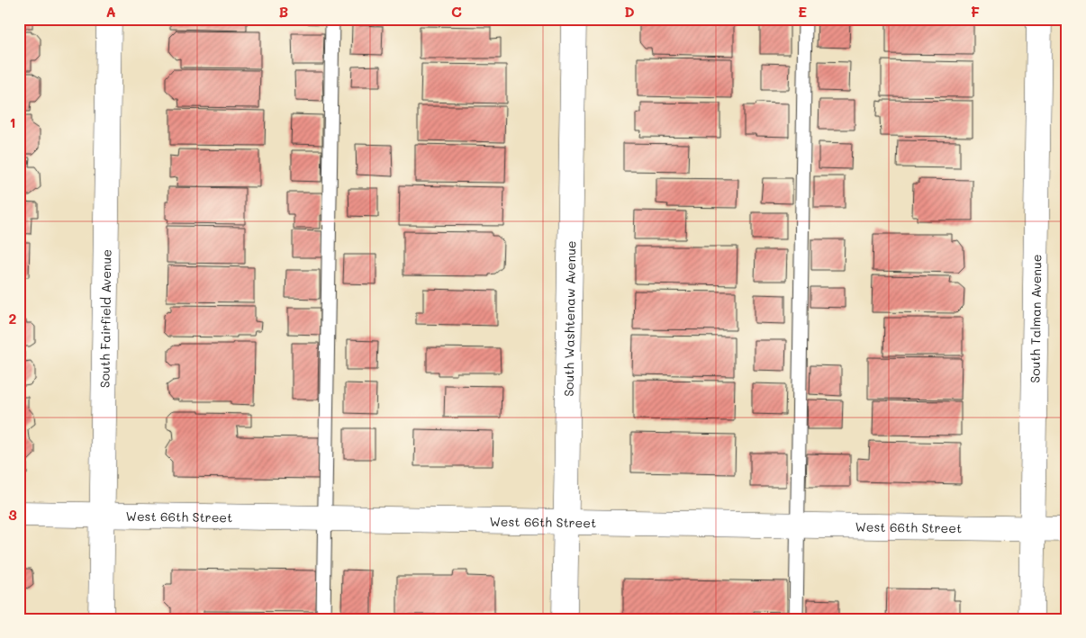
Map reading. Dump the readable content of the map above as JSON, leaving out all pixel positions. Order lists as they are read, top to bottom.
{
  "streets": {
    "street": [
      "South Fairfield Avenue",
      "South Talman Avenue",
      "South Washtenaw Avenue",
      "West 66th Street"
    ]
  },
  "crossings": [
    ["South Fairfield Avenue", "West 66th Street"],
    ["South Talman Avenue", "West 66th Street"],
    ["South Washtenaw Avenue", "West 66th Street"]
  ],
  "grid": {
    "columns": [
      "A",
      "B",
      "C",
      "D",
      "E",
      "F"
    ],
    "rows": ["1", "2", "3"]
  }
}
